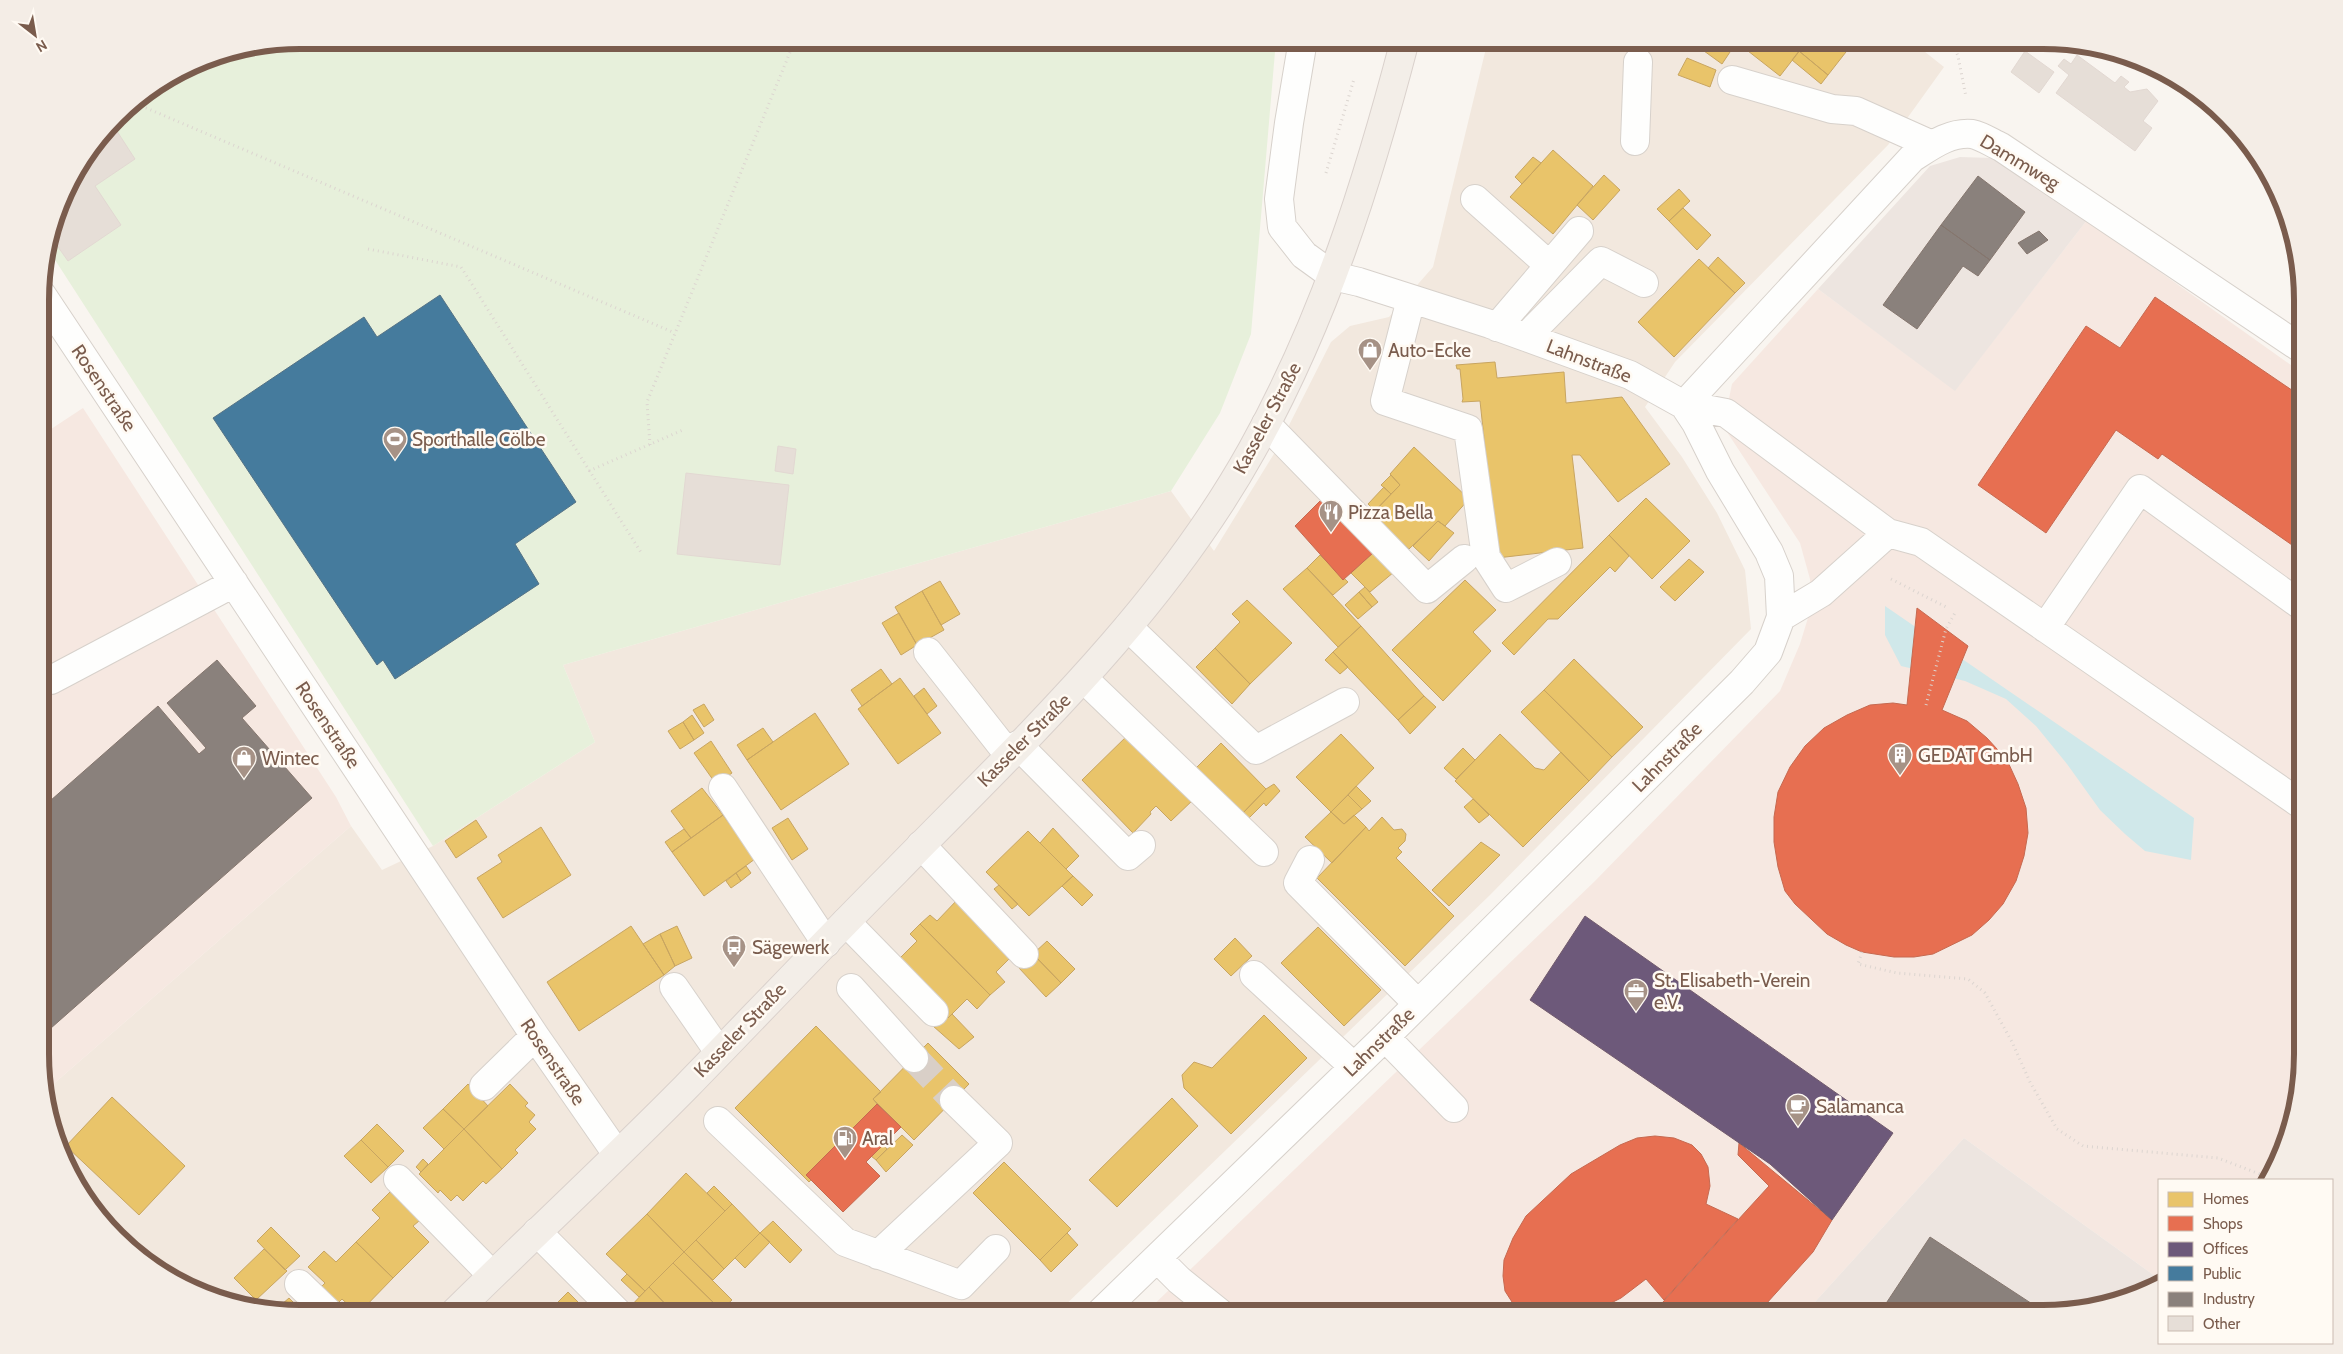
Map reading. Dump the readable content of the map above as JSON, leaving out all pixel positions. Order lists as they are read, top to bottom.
{
  "streets": {
    "main road": ["Kasseler Straße"],
    "street": ["Dammweg", "Lahnstraße", "Rosenstraße"]
  },
  "crossings": [
    ["Dammweg", "Lahnstraße"],
    ["Lahnstraße", "Kasseler Straße"],
    ["Rosenstraße", "Kasseler Straße"]
  ],
  "places": {
    "shop": ["Auto-Ecke", "Wintec"],
    "sports": ["Sporthalle Cölbe"],
    "restaurant": ["Pizza Bella"],
    "building": ["GEDAT GmbH"],
    "bus stop": ["Sägewerk"],
    "office": ["St. Elisabeth-Verein e.V."],
    "cafe": ["Salamanca"],
    "fuel station": ["Aral"]
  },
  "legend": [
    "Homes",
    "Shops",
    "Offices",
    "Public",
    "Industry",
    "Other"
  ],
  "north": "bottom right"
}
